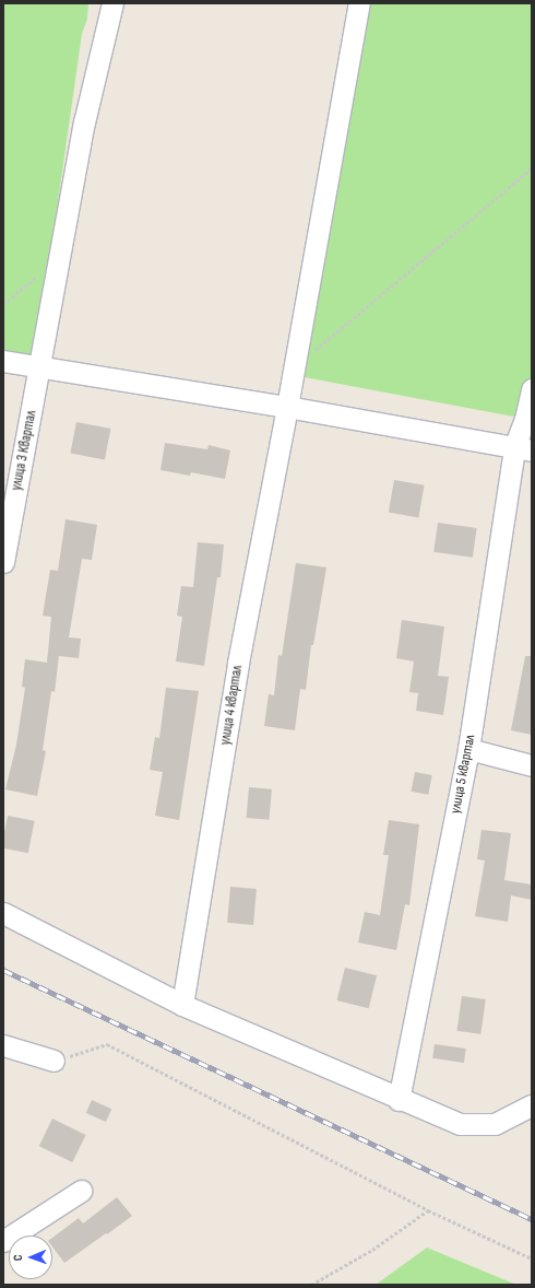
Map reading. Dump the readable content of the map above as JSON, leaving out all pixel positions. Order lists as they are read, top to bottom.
{
  "streets": {
    "street": ["улица 3 Квартал", "улица 4 квартал", "улица 5 квартал"]
  },
  "north": "left"
}
